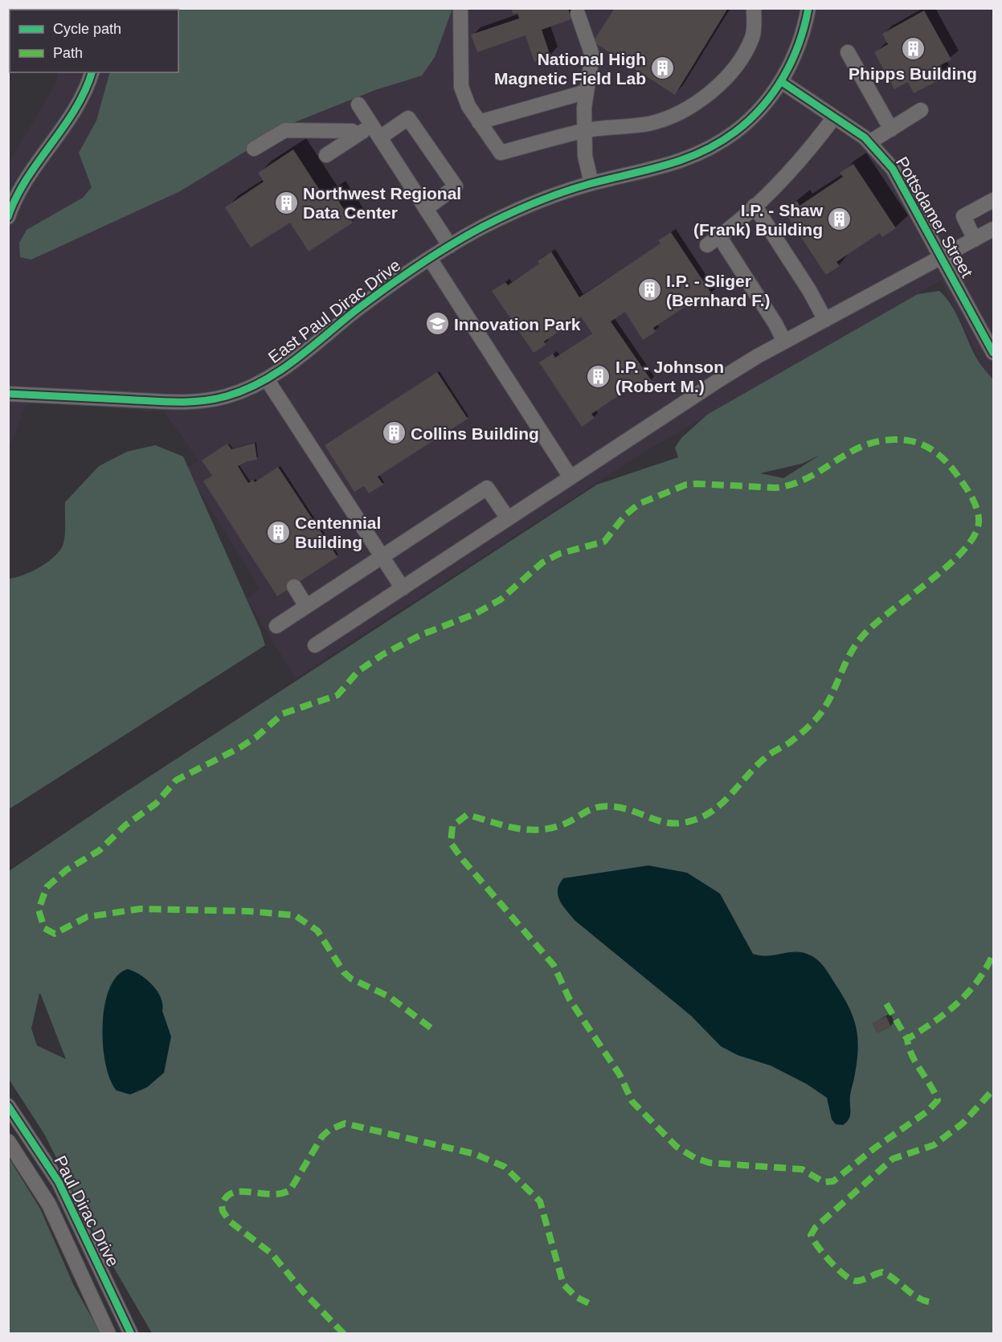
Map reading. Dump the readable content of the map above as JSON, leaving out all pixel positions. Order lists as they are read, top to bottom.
{
  "streets": {
    "street": ["Pottsdamer Street", "East Paul Dirac Drive", "Paul Dirac Drive"]
  },
  "crossings": [
    ["Pottsdamer Street", "East Paul Dirac Drive"]
  ],
  "places": {
    "building": [
      "Phipps Building",
      "National High Magnetic Field Lab",
      "Northwest Regional Data Center",
      "I.P. - Shaw (Frank) Building",
      "I.P. - Sliger (Bernhard F.)",
      "I.P. - Johnson (Robert M.)",
      "Collins Building",
      "Centennial Building"
    ],
    "school or university": ["Innovation Park"]
  },
  "legend": ["Cycle path", "Path"]
}
